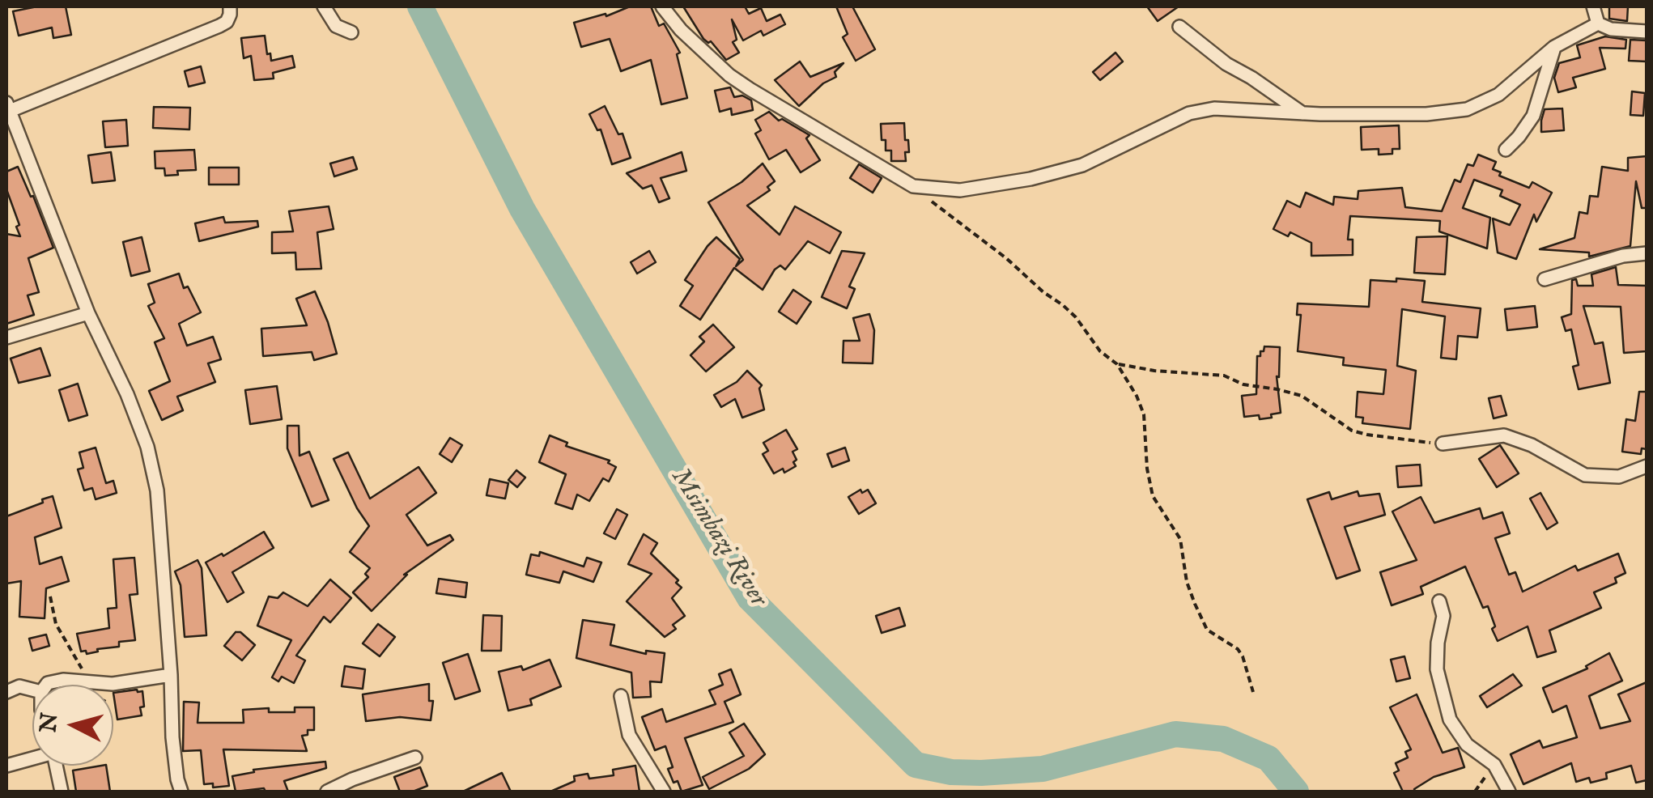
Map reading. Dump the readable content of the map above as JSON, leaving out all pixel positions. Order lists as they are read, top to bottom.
{
  "water": ["Msimbazi River"],
  "north": "left"
}
